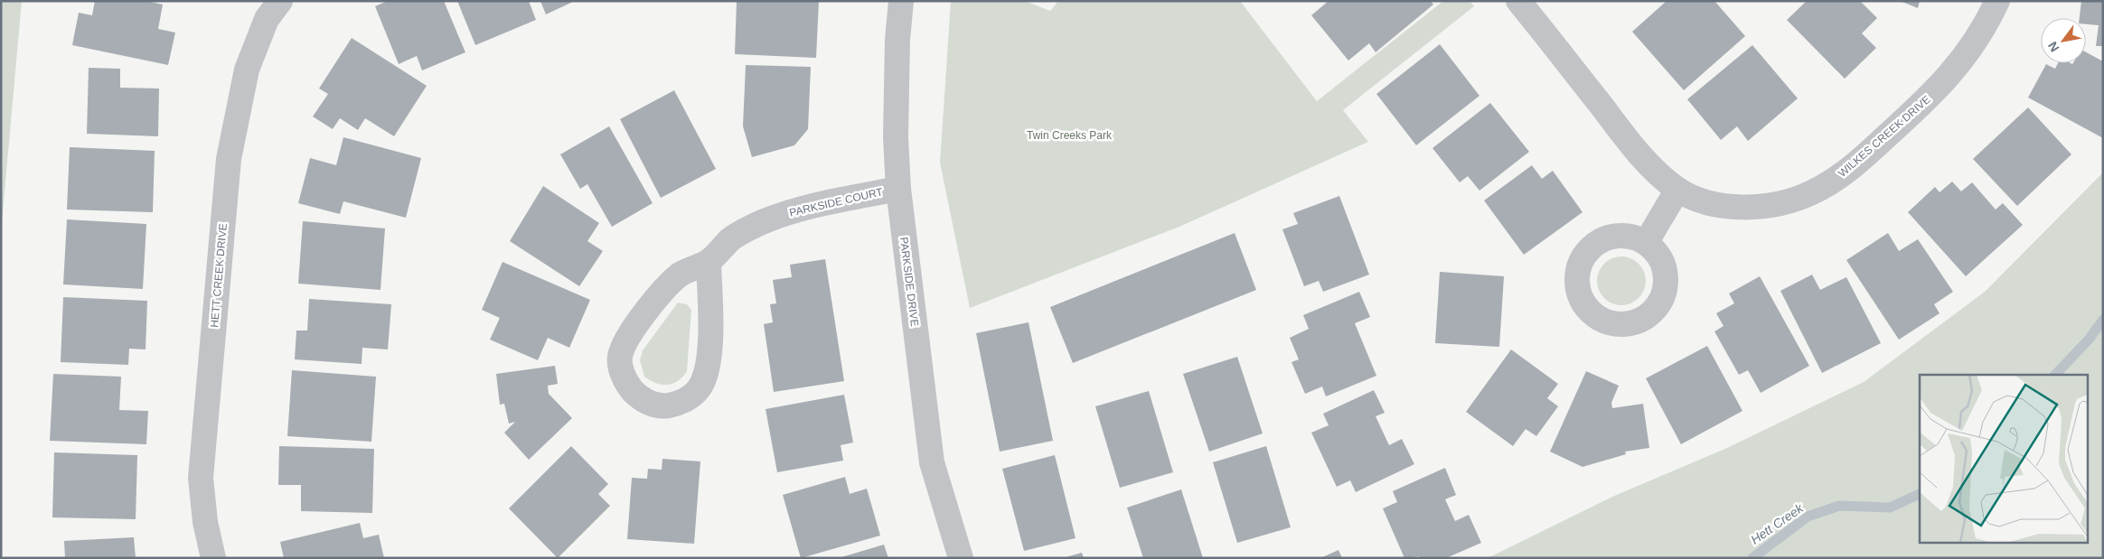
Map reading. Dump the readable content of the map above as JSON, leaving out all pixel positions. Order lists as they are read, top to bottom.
{
  "streets": {
    "street": [
      "WILKES CREEK DRIVE",
      "PARKSIDE COURT",
      "HETT CREEK DRIVE",
      "PARKSIDE DRIVE"
    ]
  },
  "crossings": [
    ["PARKSIDE COURT", "PARKSIDE DRIVE"]
  ],
  "water": ["Hett Creek"],
  "parks": ["Twin Creeks Park"],
  "north": "bottom left"
}
